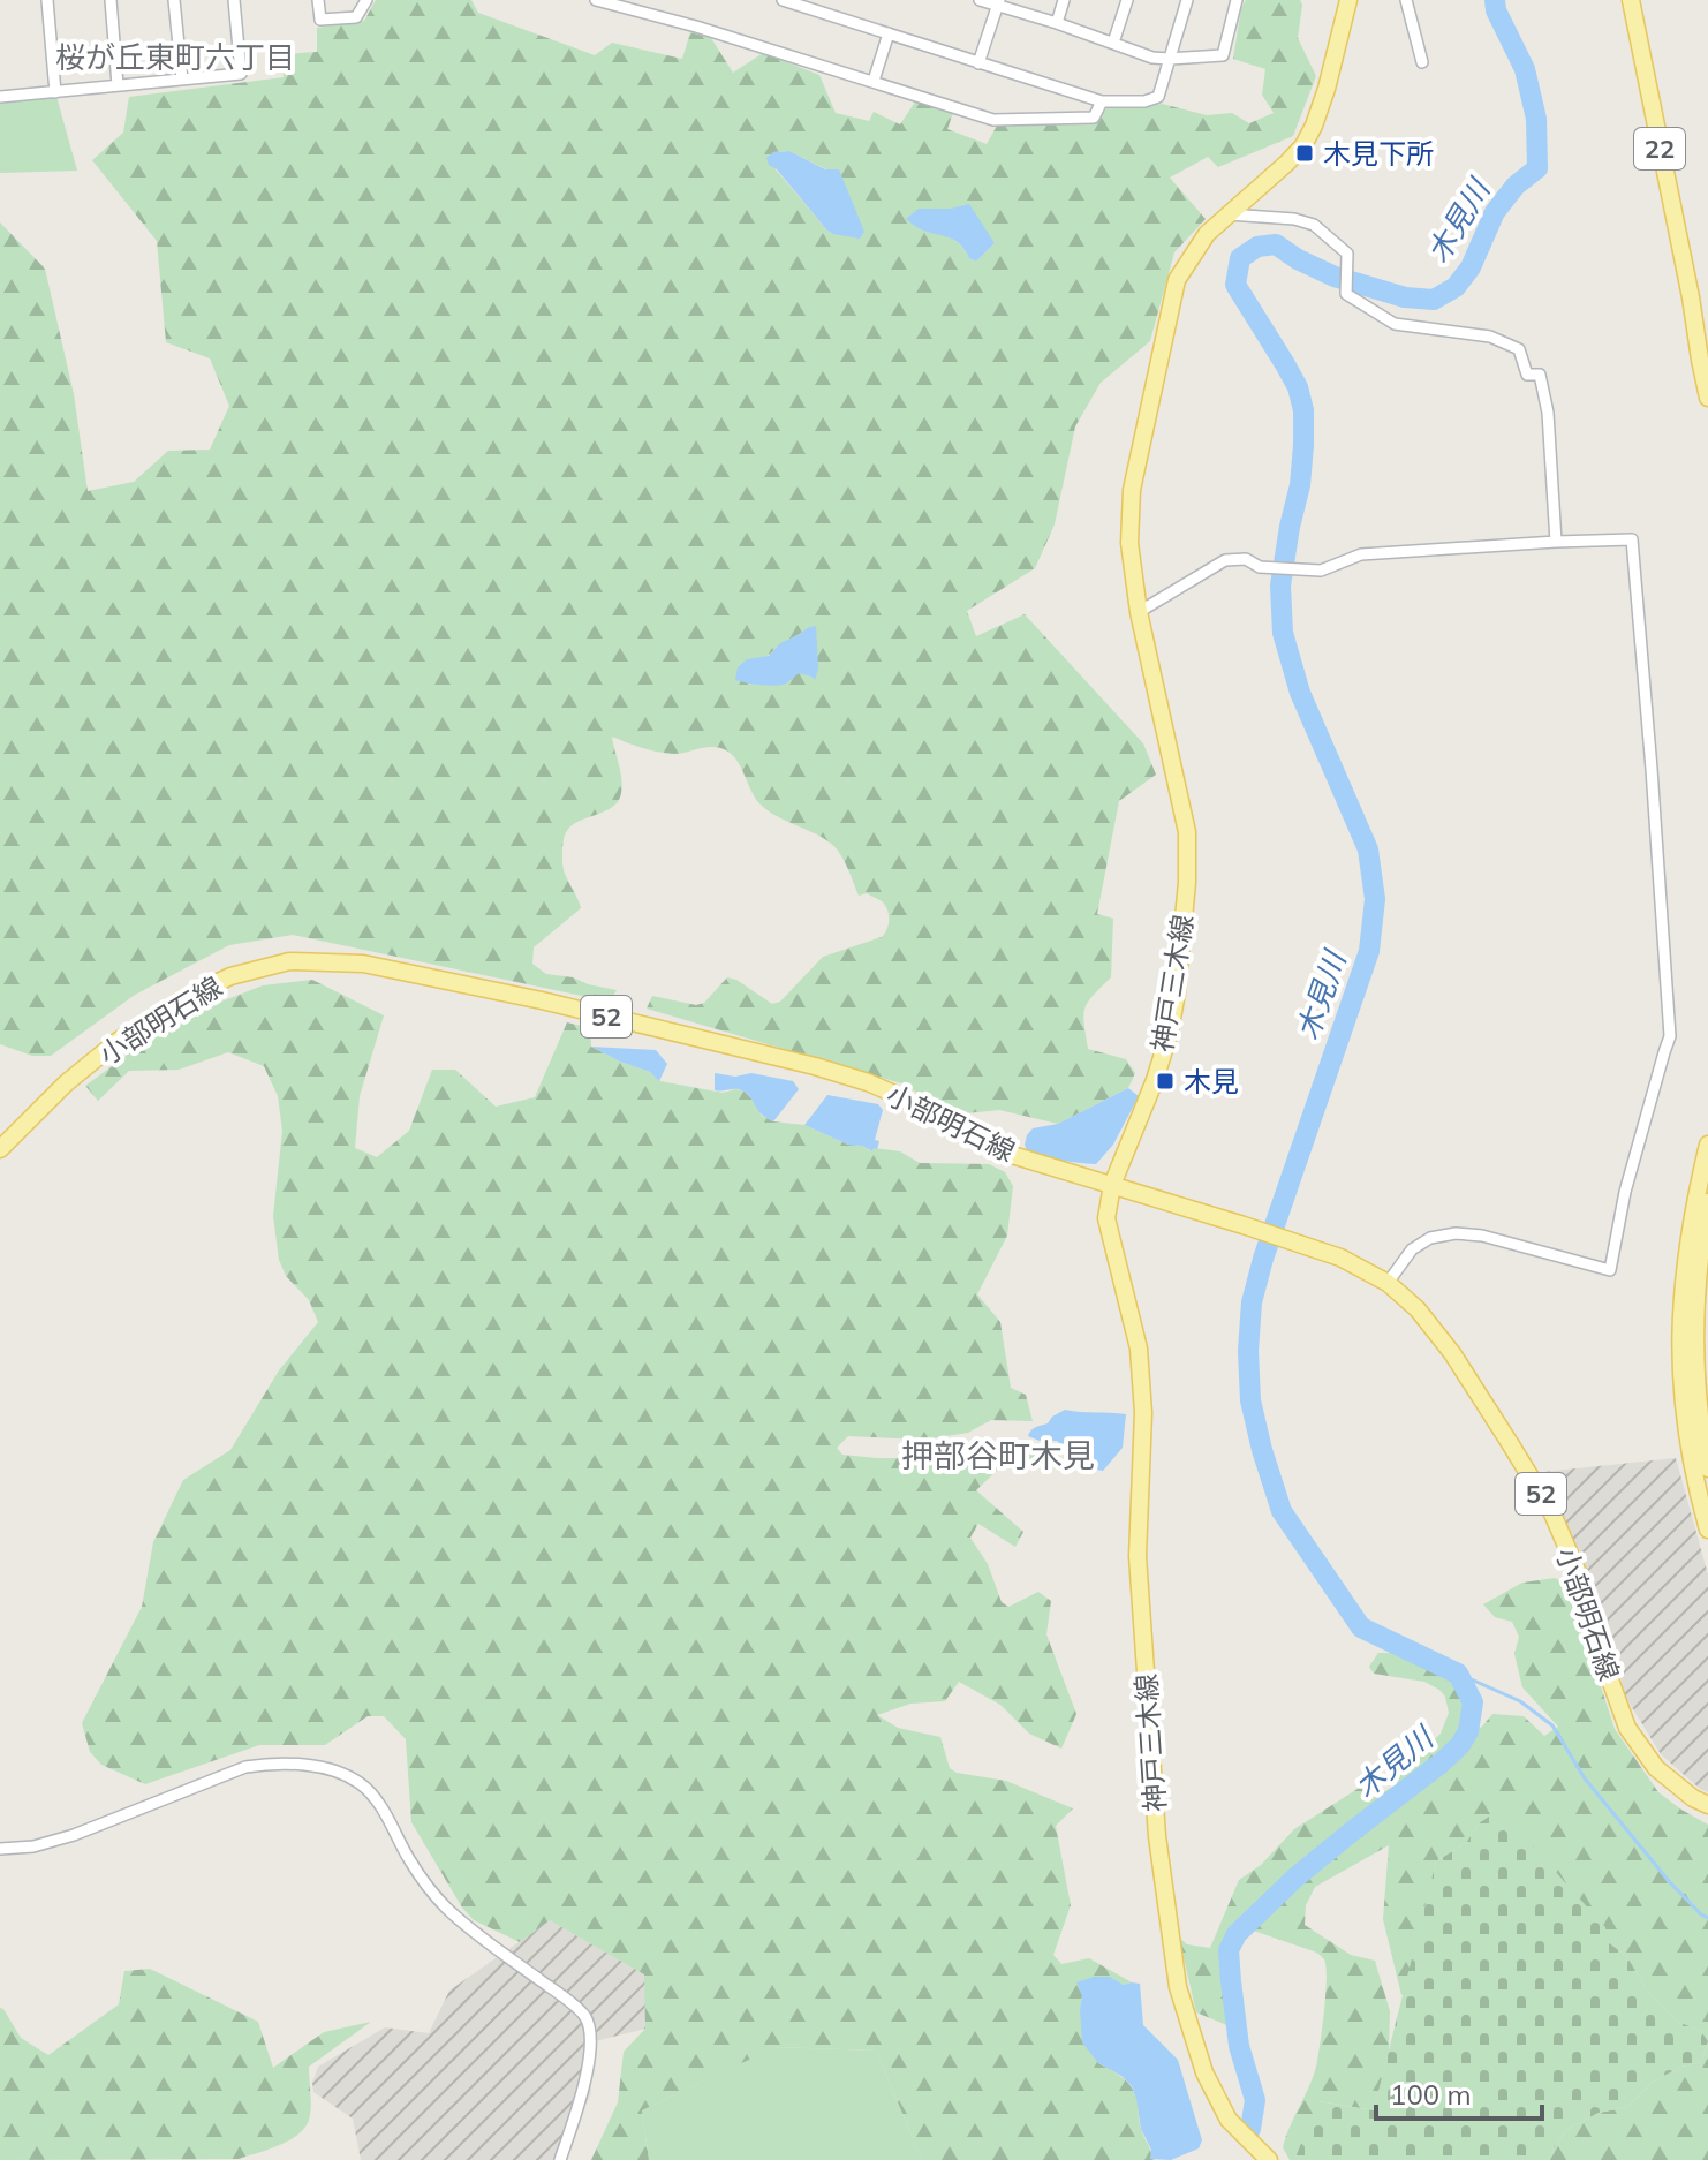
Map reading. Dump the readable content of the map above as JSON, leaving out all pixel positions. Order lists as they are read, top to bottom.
{
  "streets": {
    "main road": [
      "22",
      "神戸三木線",
      "52",
      "小部明石線"
    ]
  },
  "crossings": [
    ["神戸三木線", "小部明石線"]
  ],
  "districts": ["桜が丘東町六丁目", "押部谷町木見"],
  "water": ["木見川"],
  "places": {
    "transit": ["木見下所", "木見"]
  },
  "scale_bar": "100 m"
}
